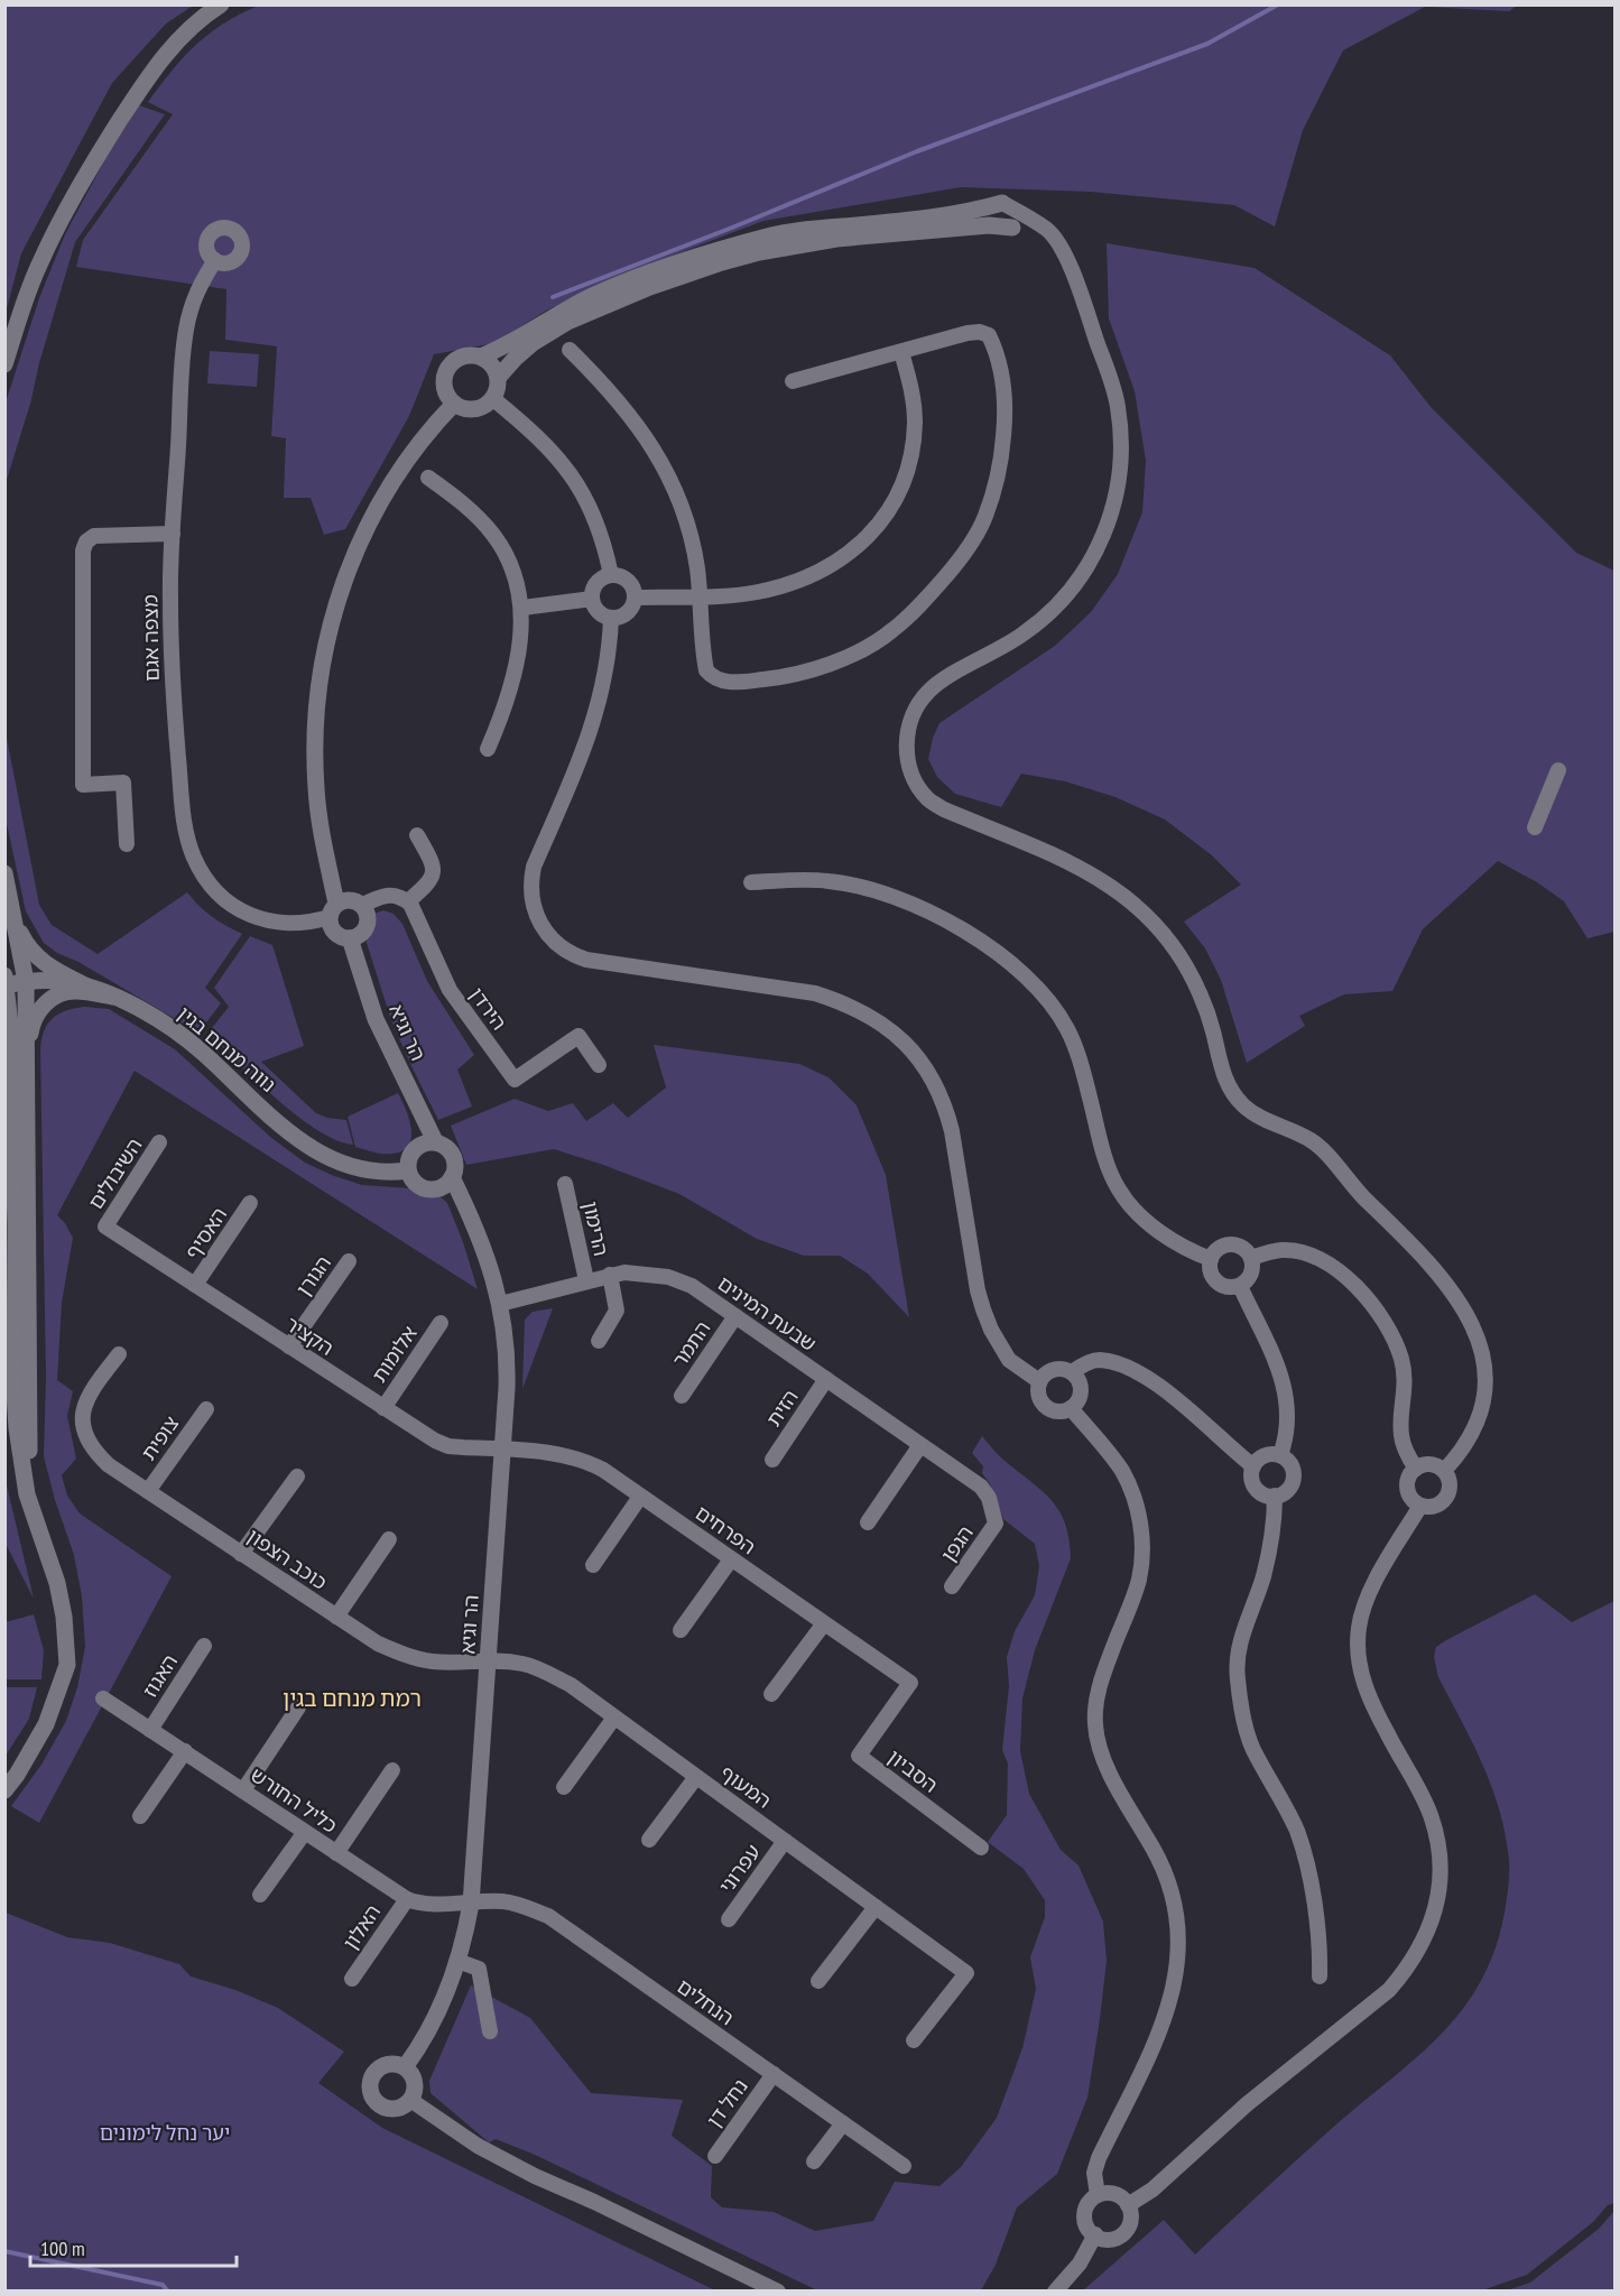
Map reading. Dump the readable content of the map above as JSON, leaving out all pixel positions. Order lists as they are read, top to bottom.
{
  "streets": {
    "street": [
      "מצפה אגם",
      "הירדן",
      "הר וגיא",
      "נווה מנחם בגין",
      "השיבולים",
      "הרימון",
      "האסיף",
      "הגורן",
      "שבעת המינים",
      "הקציר",
      "התמר",
      "אלומות",
      "הזית",
      "צופית",
      "הפרחים",
      "הגפן",
      "כוכב הצפון",
      "האגוז",
      "הסביון",
      "המעוף",
      "כליל החורש",
      "עפרוני",
      "האלון",
      "הנחלים",
      "נחל דן"
    ]
  },
  "crossings": [
    ["מצפה אגם", "הר וגיא"],
    ["הר וגיא", "נווה מנחם בגין"],
    ["הר וגיא", "שבעת המינים"],
    ["הר וגיא", "הקציר"],
    ["הר וגיא", "הפרחים"],
    ["הר וגיא", "כוכב הצפון"],
    ["הר וגיא", "המעוף"],
    ["הר וגיא", "כליל החורש"],
    ["הר וגיא", "הנחלים"],
    ["השיבולים", "הקציר"],
    ["הרימון", "שבעת המינים"],
    ["האסיף", "הקציר"],
    ["הגורן", "הקציר"],
    ["שבעת המינים", "התמר"],
    ["שבעת המינים", "הזית"],
    ["שבעת המינים", "הגפן"],
    ["הקציר", "אלומות"],
    ["הקציר", "הפרחים"],
    ["צופית", "כוכב הצפון"],
    ["הפרחים", "הסביון"],
    ["כוכב הצפון", "המעוף"],
    ["האגוז", "כליל החורש"],
    ["המעוף", "עפרוני"],
    ["כליל החורש", "האלון"],
    ["כליל החורש", "הנחלים"],
    ["הנחלים", "נחל דן"]
  ],
  "districts": ["רמת מנחם בגין"],
  "parks": ["יער נחל לימונים"],
  "scale_bar": "100 m"
}
